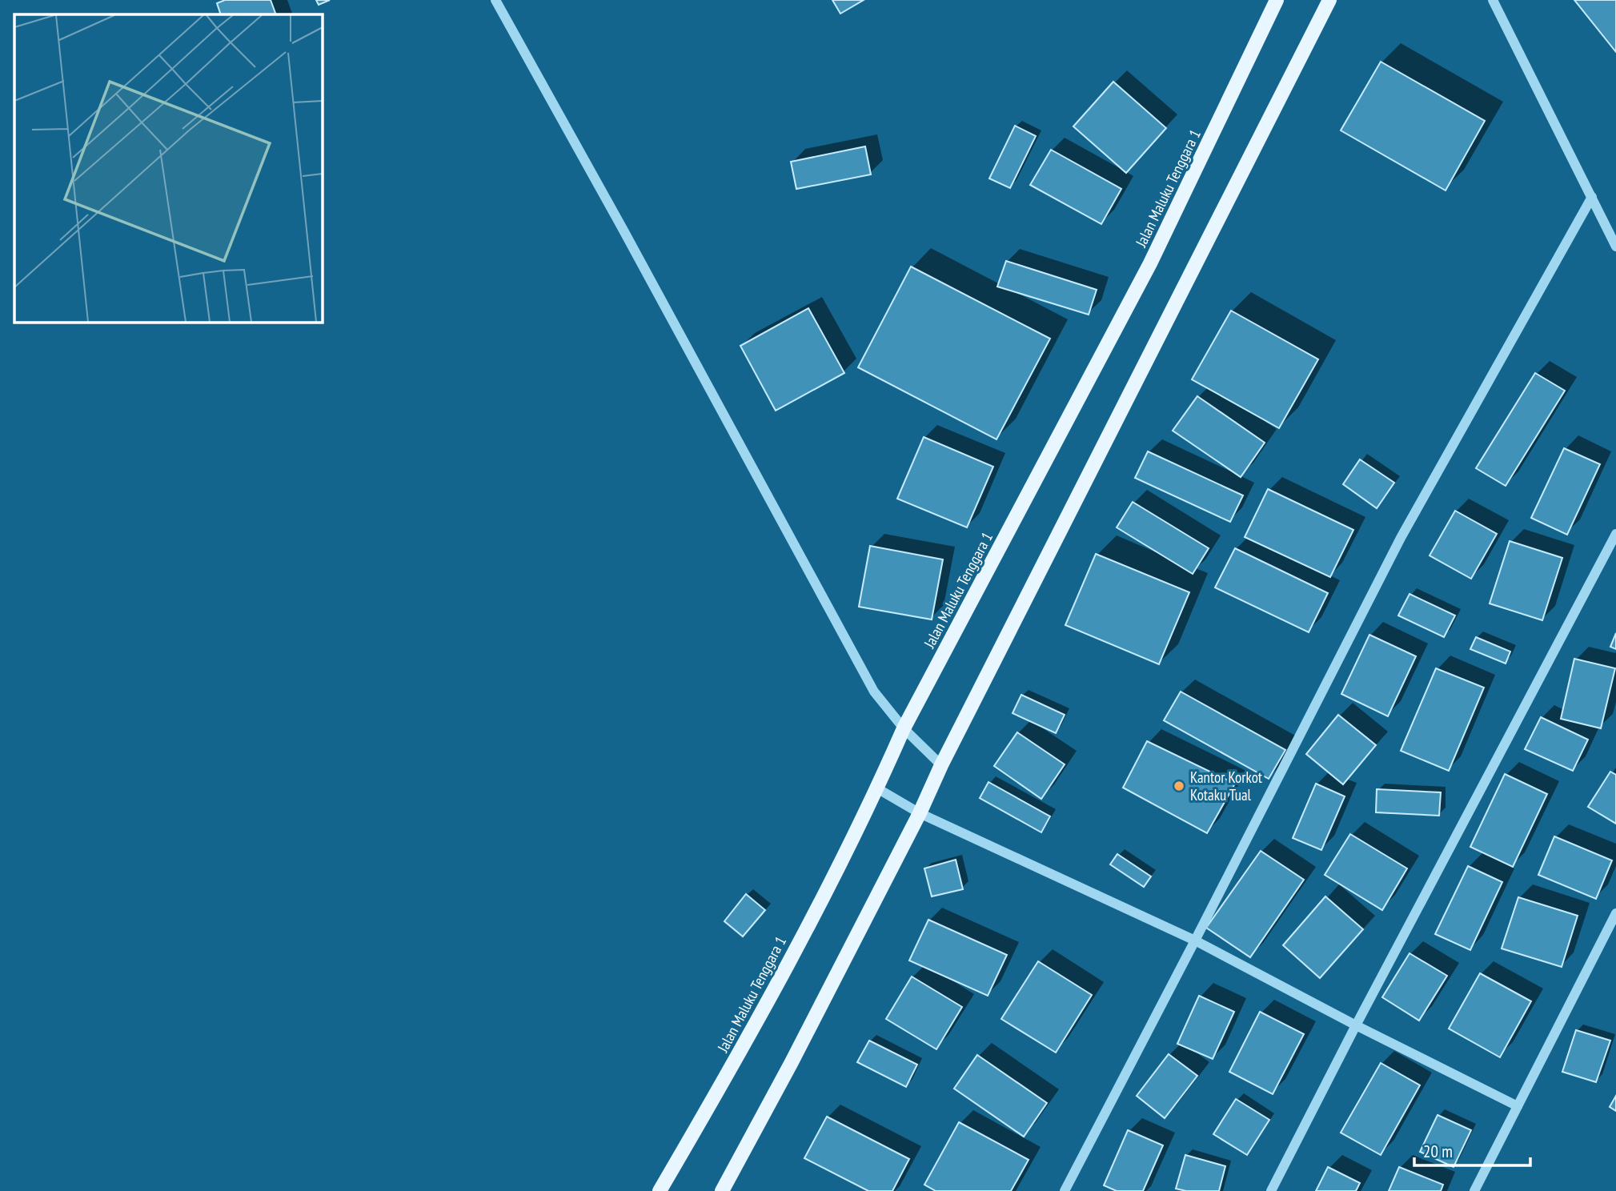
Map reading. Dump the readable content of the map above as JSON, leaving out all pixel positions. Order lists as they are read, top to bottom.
{
  "streets": {
    "main road": ["Jalan Maluku Tenggara 1"]
  },
  "places": ["Kantor Korkot Kotaku Tual"],
  "scale_bar": "20 m"
}
